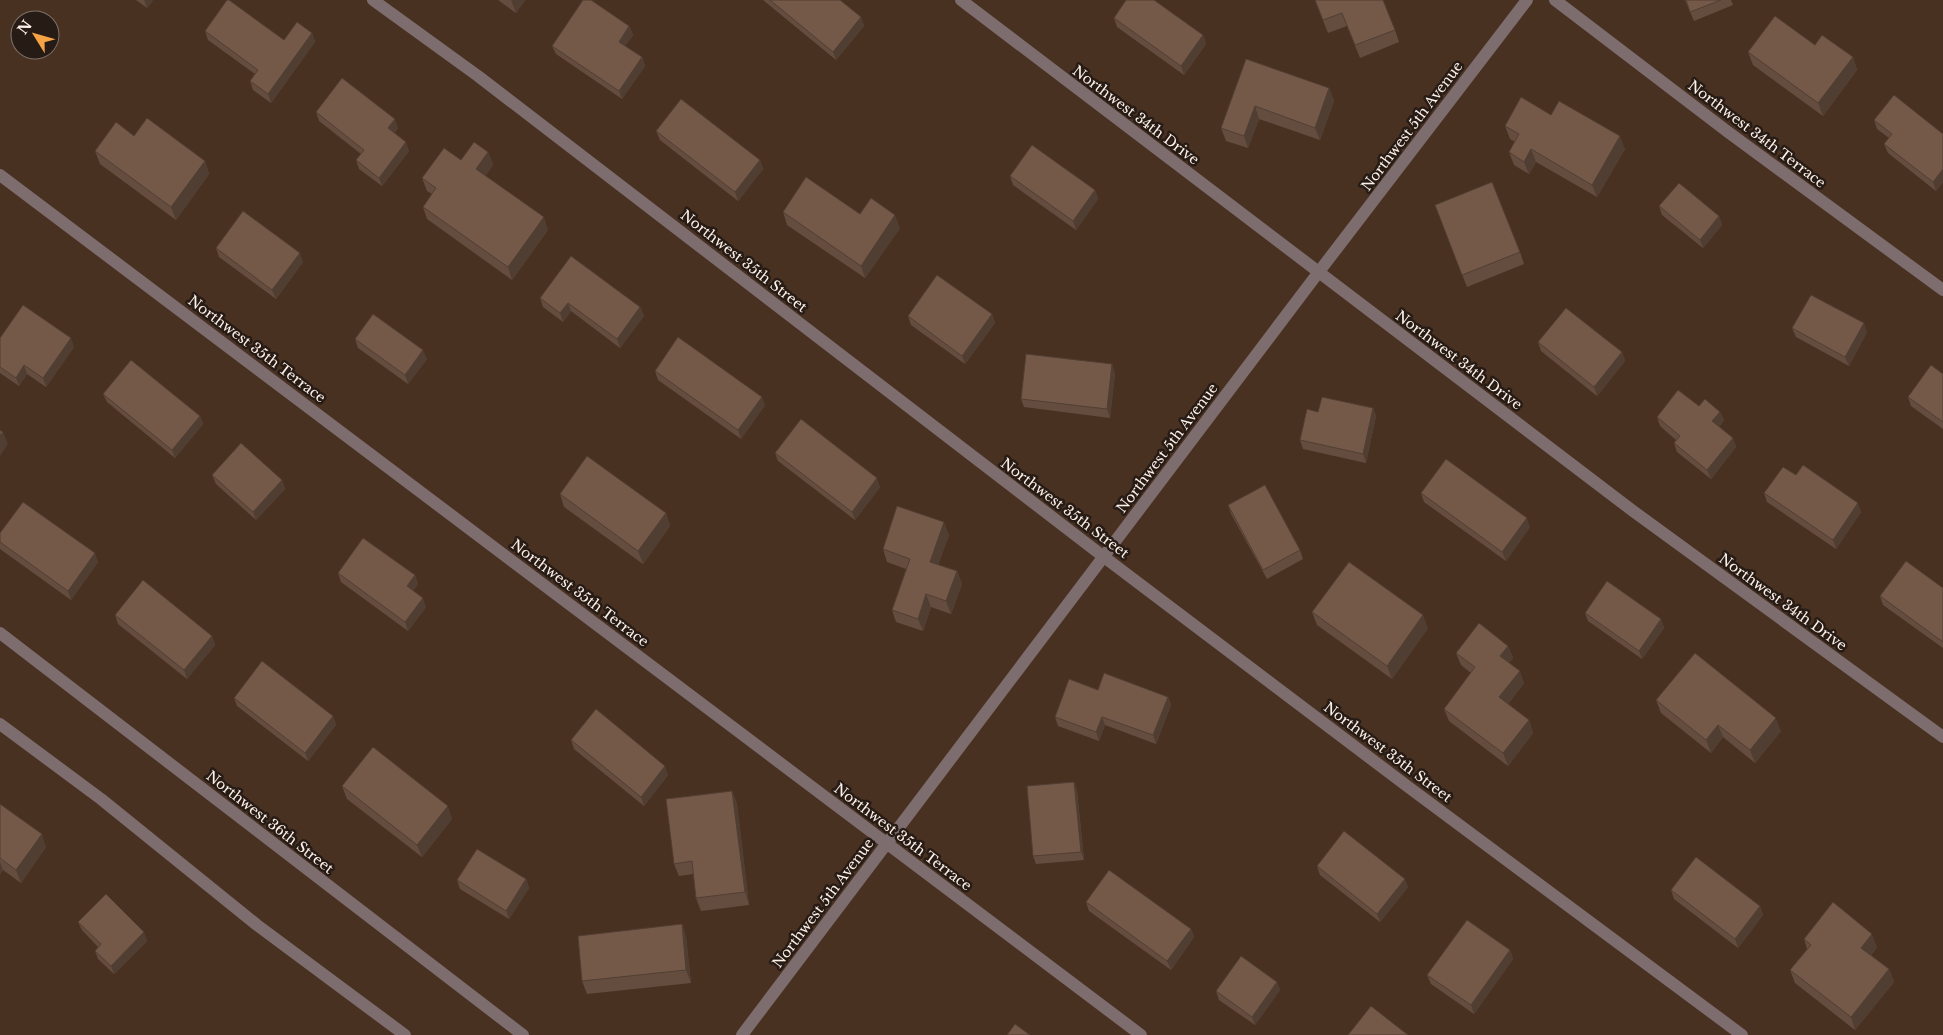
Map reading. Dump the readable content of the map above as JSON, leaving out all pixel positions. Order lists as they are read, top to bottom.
{
  "streets": {
    "street": [
      "Northwest 34th Drive",
      "Northwest 5th Avenue",
      "Northwest 34th Terrace",
      "Northwest 35th Street",
      "Northwest 35th Terrace",
      "Northwest 36th Street"
    ]
  },
  "crossings": [
    ["Northwest 34th Drive", "Northwest 5th Avenue"],
    ["Northwest 5th Avenue", "Northwest 35th Street"],
    ["Northwest 5th Avenue", "Northwest 35th Terrace"]
  ],
  "north": "top left"
}
